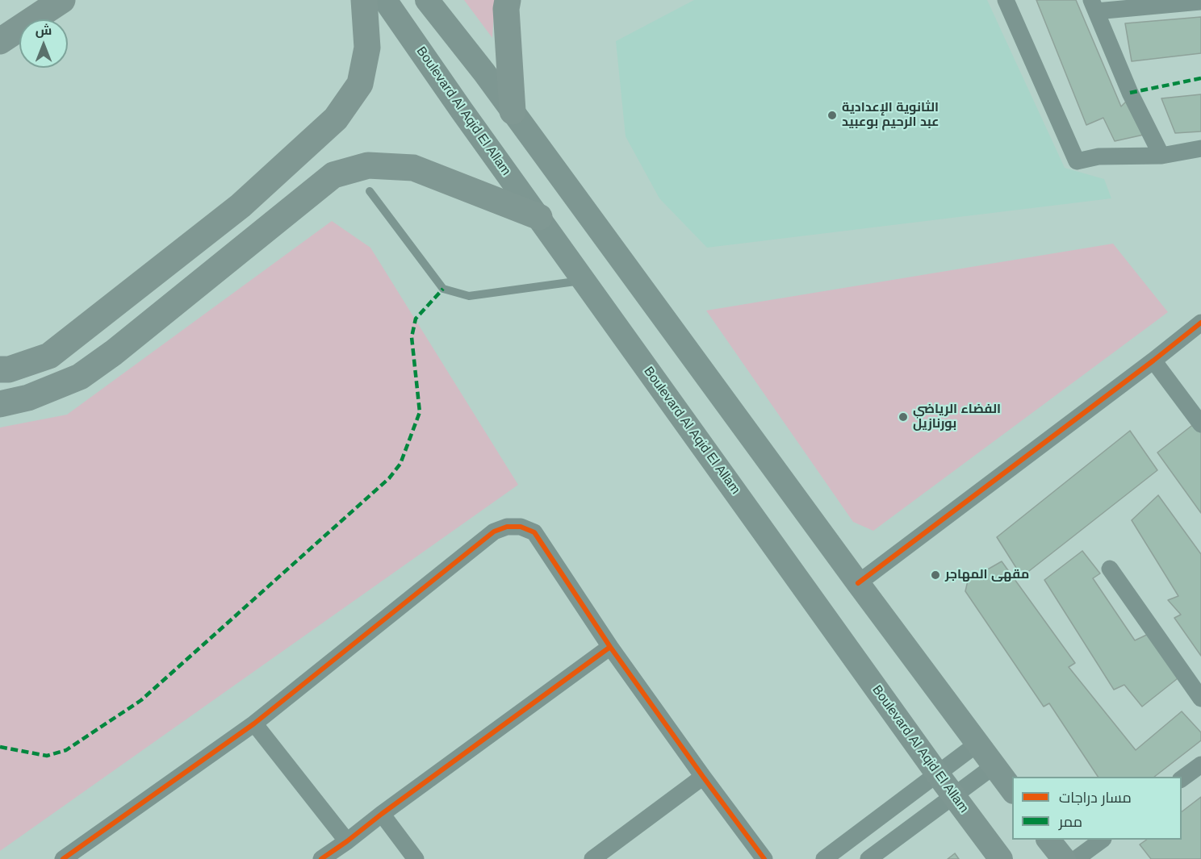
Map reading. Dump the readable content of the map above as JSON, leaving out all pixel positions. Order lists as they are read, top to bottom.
{
  "streets": {
    "main road": ["Boulevard Al Aqid El Allam"]
  },
  "places": ["الثانوية الإعدادية عبد الرحيم بوعبيد", "الفضاء الرياضي بورنازيل", "مقهى المهاجر"],
  "legend": ["مسار دراجات", "ممر"],
  "north": "top"
}
